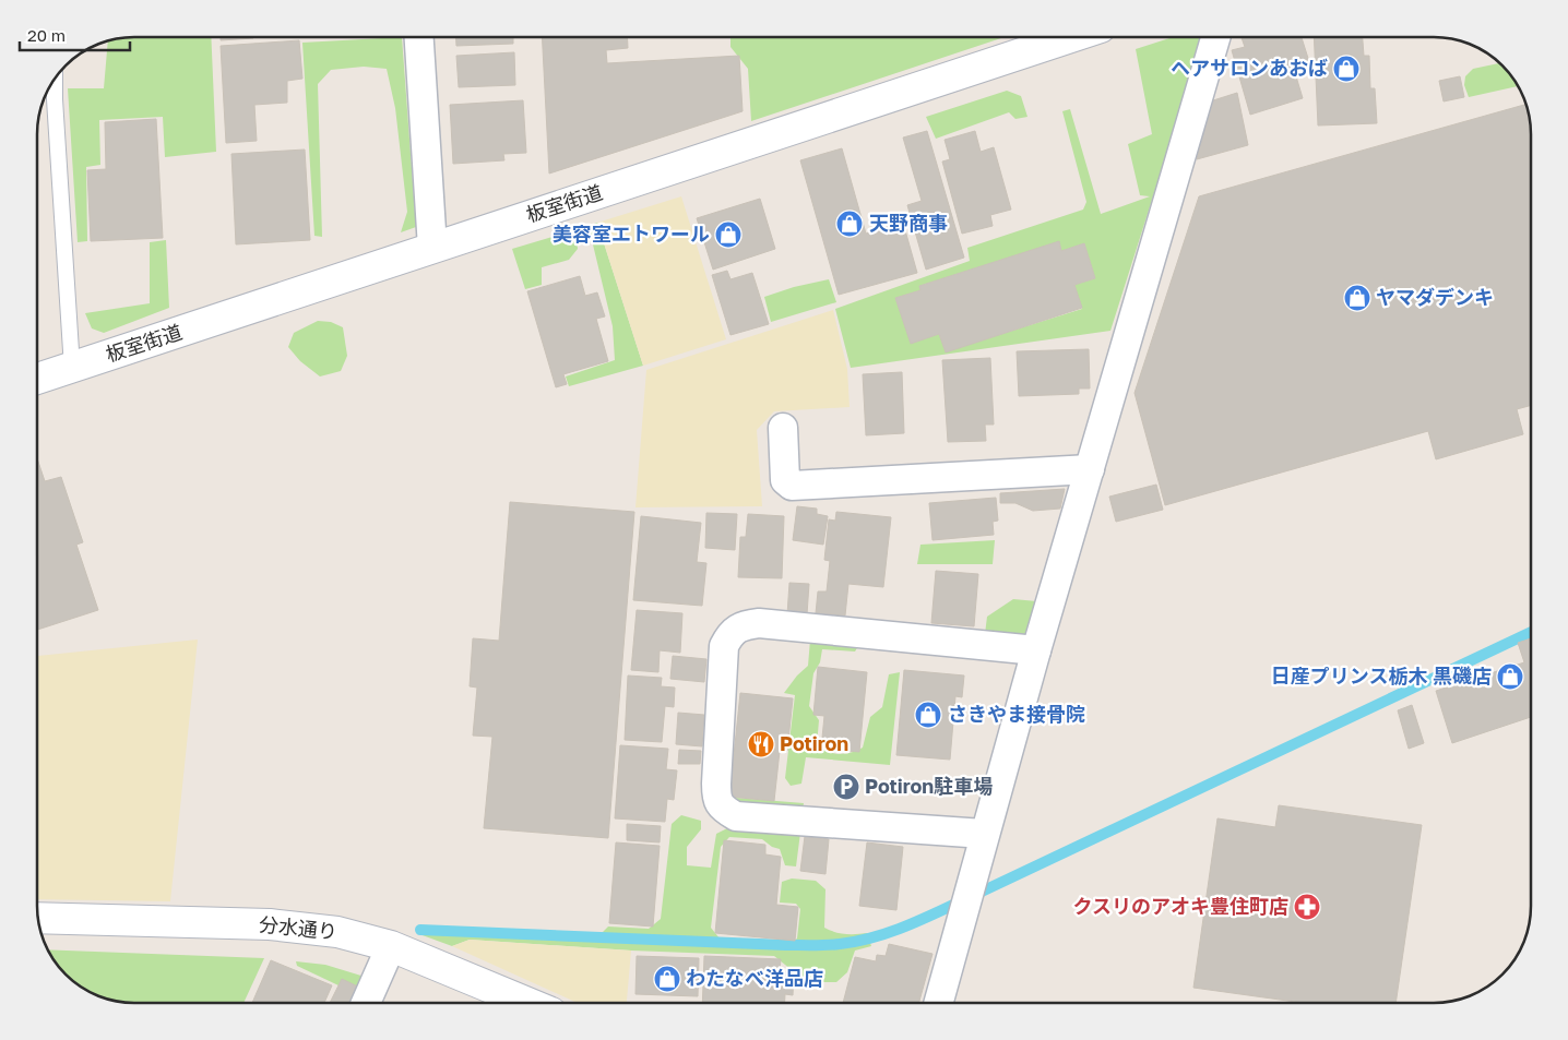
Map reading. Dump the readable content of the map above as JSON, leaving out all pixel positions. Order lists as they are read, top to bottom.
{
  "streets": {
    "main road": ["板室街道", "分水通り"]
  },
  "places": {
    "shop": [
      "ヘアサロンあおば",
      "天野商事",
      "美容室エトワール",
      "ヤマダデンキ",
      "日産プリンス栃木 黒磯店",
      "さきやま接骨院",
      "わたなべ洋品店"
    ],
    "restaurant": ["Potiron"],
    "parking": ["Potiron駐車場"],
    "pharmacy": ["クスリのアオキ豊住町店"]
  },
  "scale_bar": "20 m"
}
